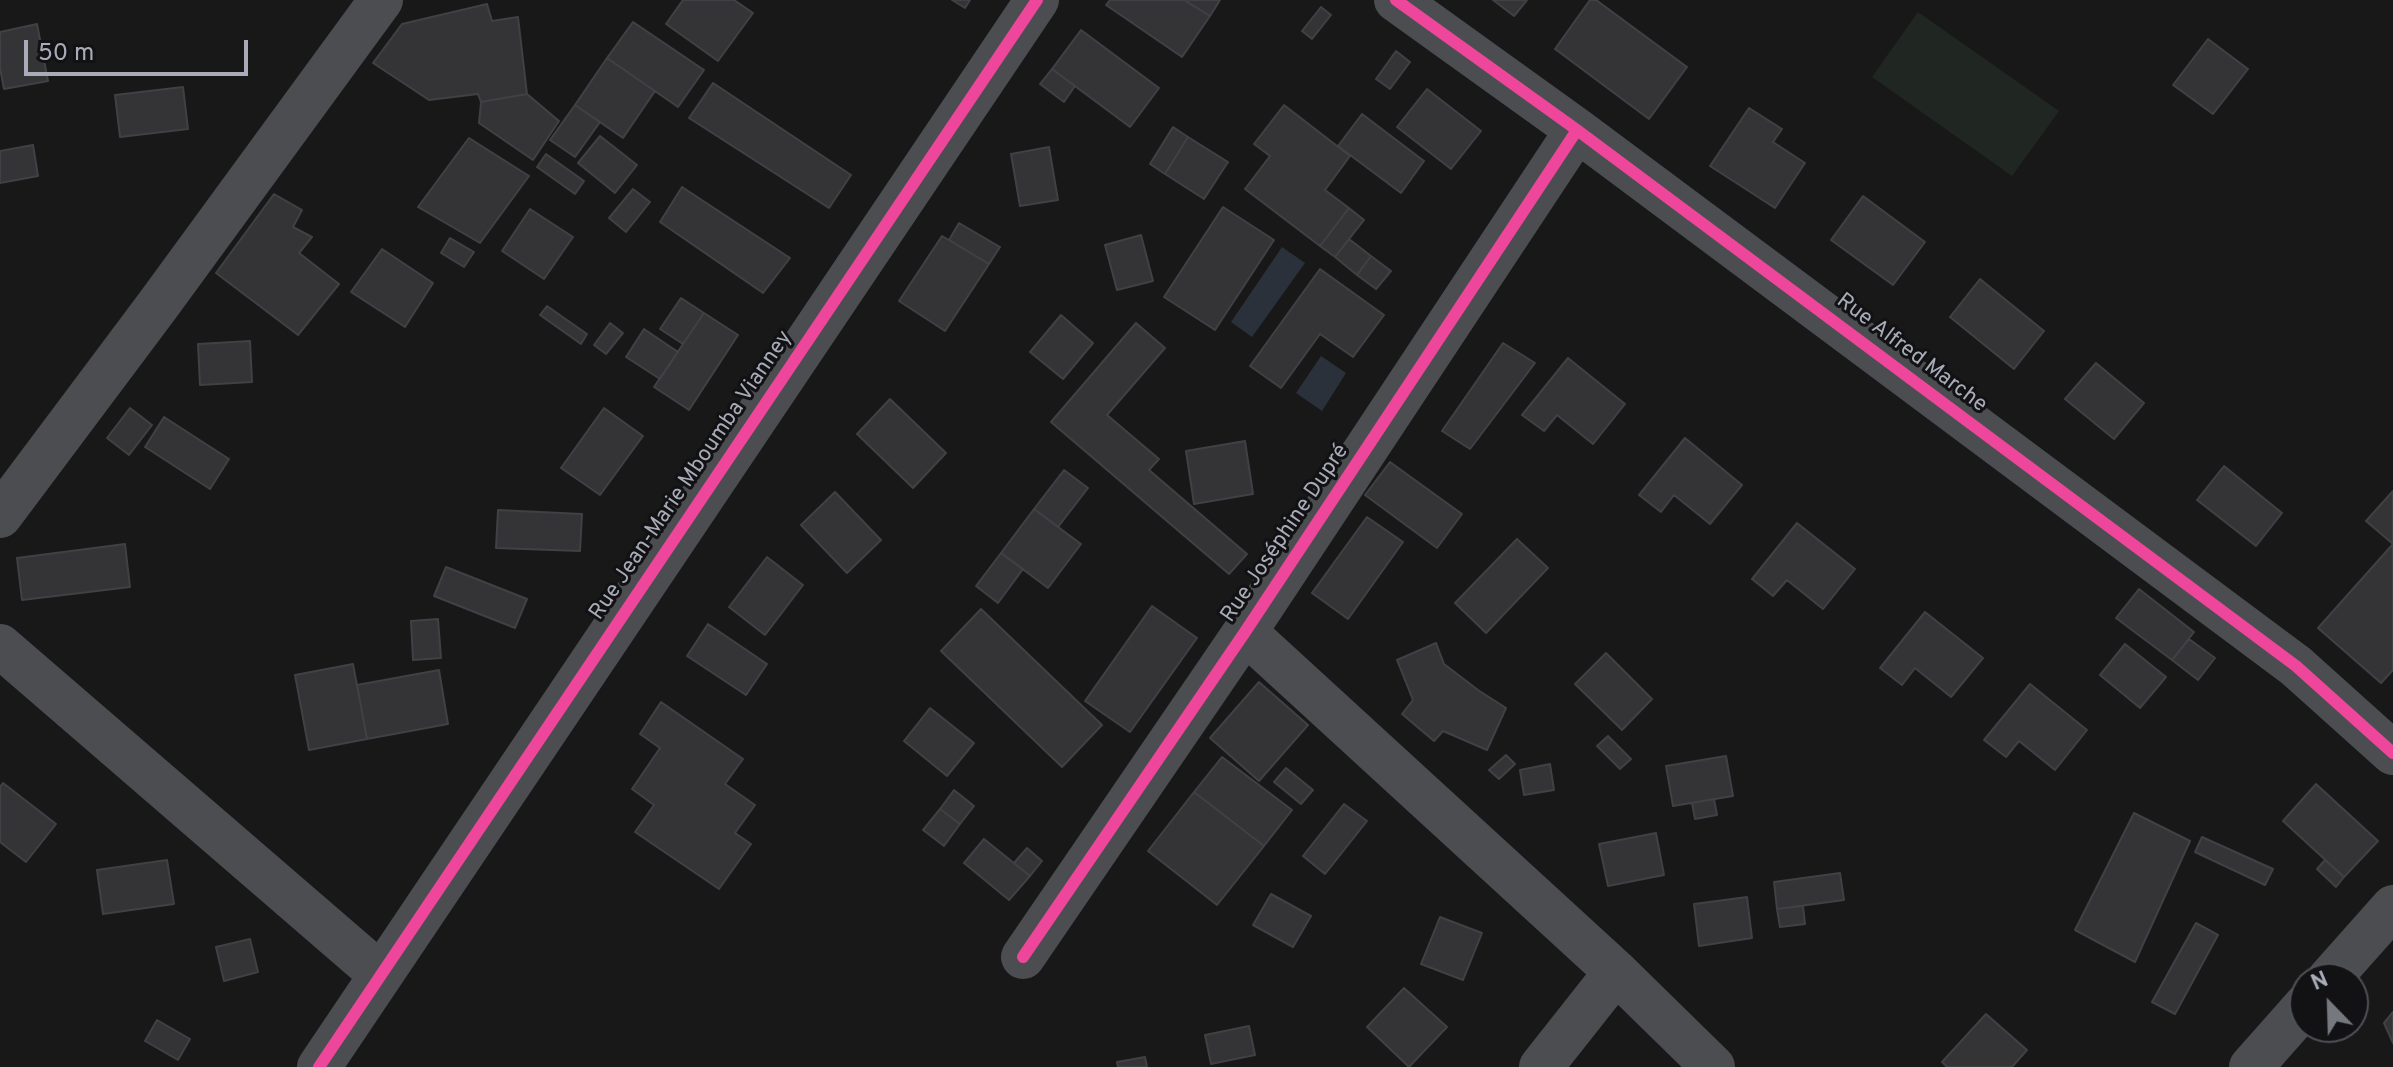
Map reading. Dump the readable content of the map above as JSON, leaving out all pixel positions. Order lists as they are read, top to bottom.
{
  "streets": {
    "street": ["Rue Alfred Marche", "Rue Jean-Marie Mboumba Vianney", "Rue Joséphine Dupré"]
  },
  "crossings": [
    ["Rue Alfred Marche", "Rue Joséphine Dupré"]
  ],
  "scale_bar": "50 m",
  "north": "top left"
}
